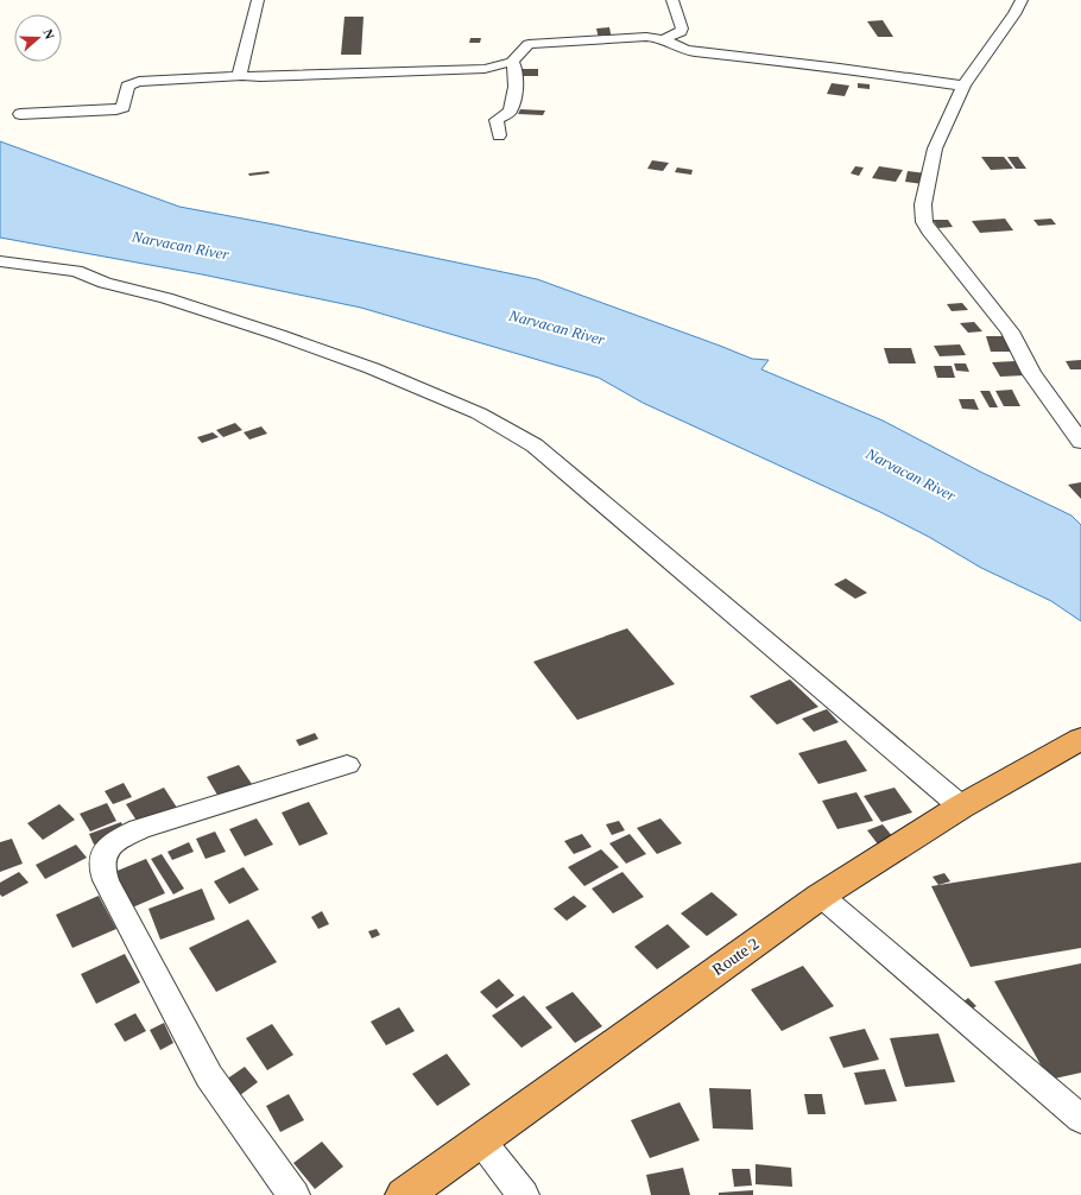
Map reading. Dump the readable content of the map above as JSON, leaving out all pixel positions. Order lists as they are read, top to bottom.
{
  "streets": {
    "highway": ["Route 2"]
  },
  "water": ["Narvacan River"],
  "north": "right"
}
